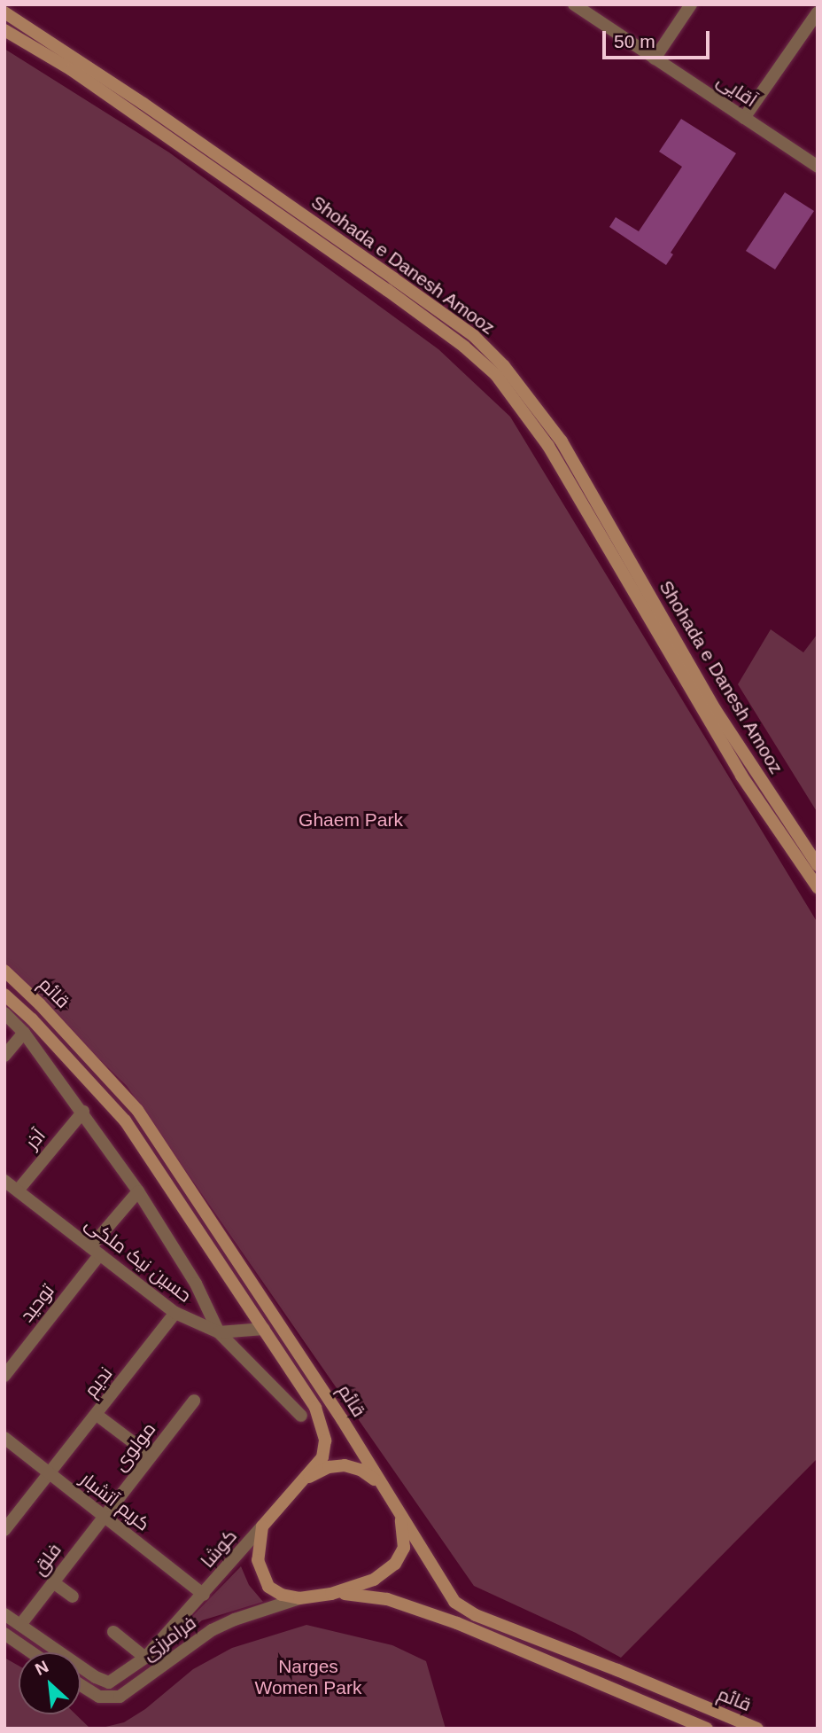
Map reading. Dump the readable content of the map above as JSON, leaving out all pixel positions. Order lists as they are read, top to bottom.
{
  "streets": {
    "main road": ["Shohada e Danesh Amooz", "قائم"],
    "street": [
      "آقایی",
      "آذر",
      "حسین نیک ملکی",
      "توحید",
      "ندیم",
      "مولوی",
      "کریم آتشبار",
      "کوشا",
      "فلق",
      "فرامرزی"
    ]
  },
  "crossings": [
    ["قائم", "حسین نیک ملکی"],
    ["قائم", "کوشا"],
    ["قائم", "فرامرزی"],
    ["آذر", "حسین نیک ملکی"],
    ["حسین نیک ملکی", "توحید"],
    ["حسین نیک ملکی", "ندیم"],
    ["ندیم", "کریم آتشبار"],
    ["مولوی", "کریم آتشبار"],
    ["مولوی", "فلق"],
    ["کریم آتشبار", "کوشا"],
    ["کریم آتشبار", "فلق"],
    ["کوشا", "فلق"],
    ["کوشا", "فرامرزی"]
  ],
  "parks": ["Ghaem Park", "Narges Women Park"],
  "scale_bar": "50 m",
  "north": "top left"
}
